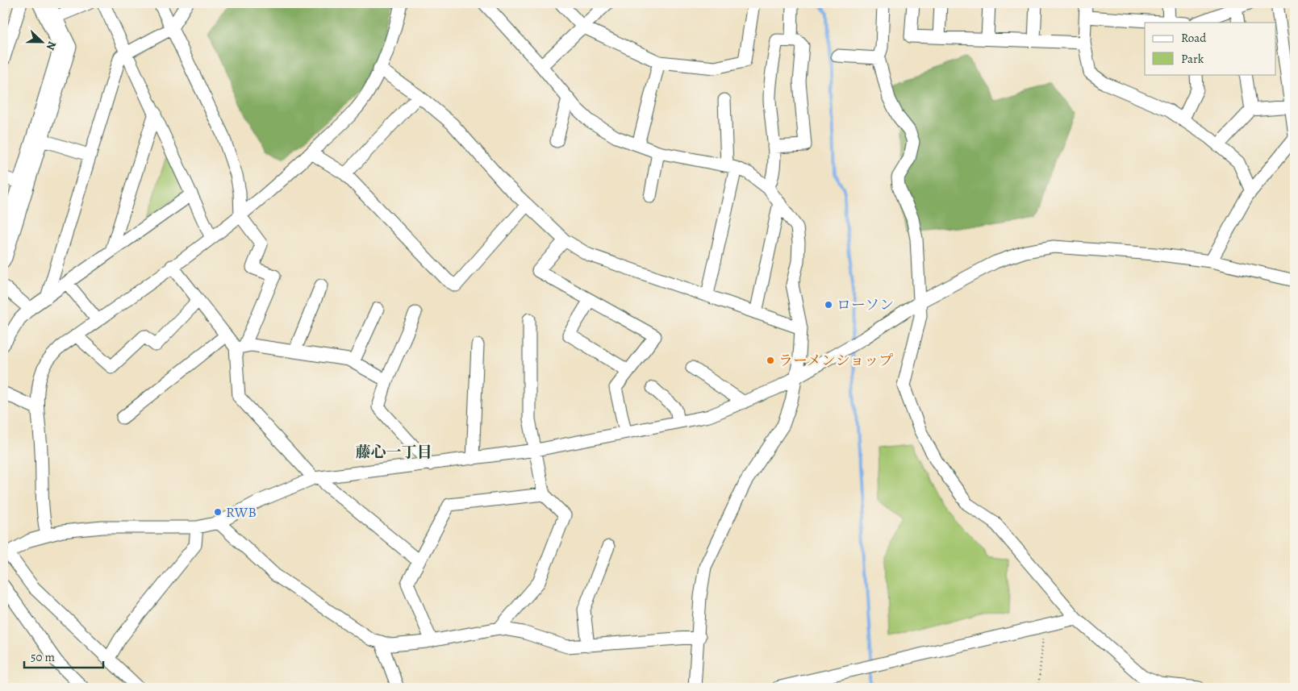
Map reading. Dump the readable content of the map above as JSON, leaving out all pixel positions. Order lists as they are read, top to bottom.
{
  "districts": ["藤心一丁目"],
  "places": ["ローソン", "ラーメンショップ", "RWB"],
  "legend": ["Road", "Park"],
  "scale_bar": "50 m",
  "north": "right"
}
